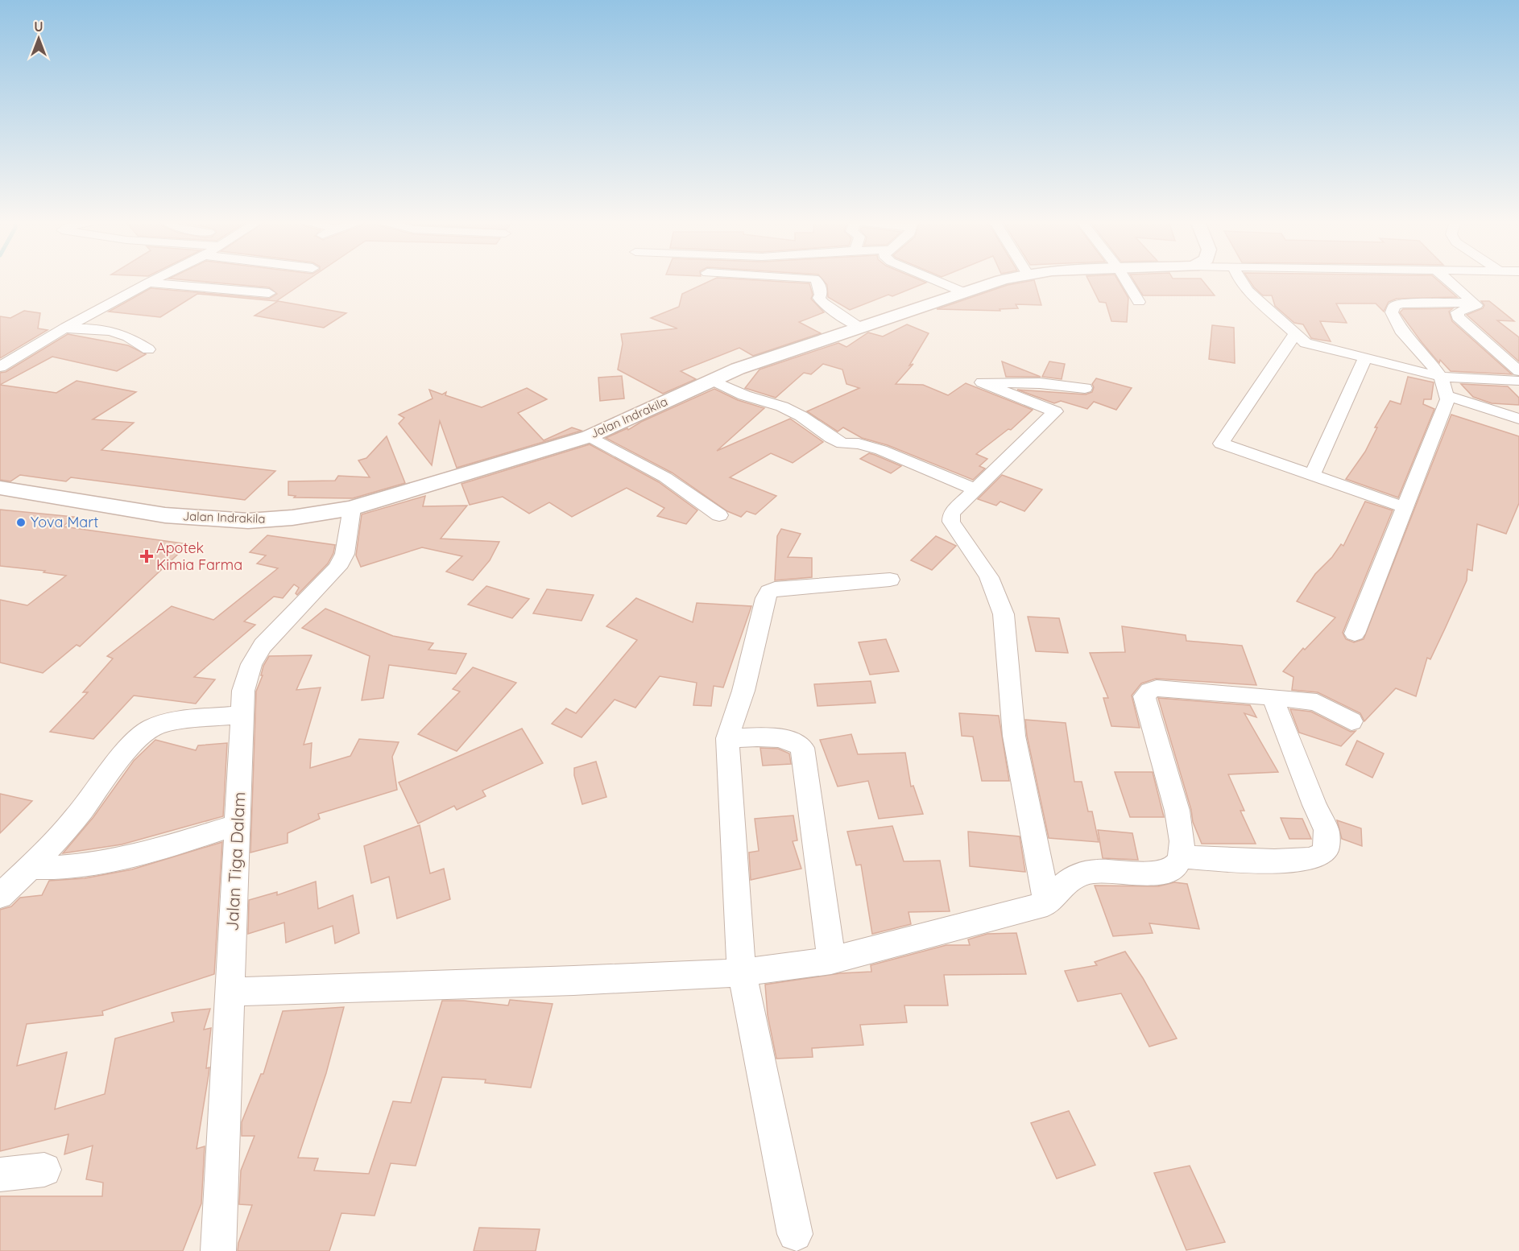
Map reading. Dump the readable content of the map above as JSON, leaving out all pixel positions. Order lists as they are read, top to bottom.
{
  "streets": {
    "street": ["Jalan Indrakila", "Jalan Tiga Dalam"]
  },
  "crossings": [
    ["Jalan Indrakila", "Jalan Tiga Dalam"]
  ],
  "places": {
    "other": ["Yova Mart"],
    "health": ["Apotek Kimia Farma"]
  },
  "north": "top"
}
